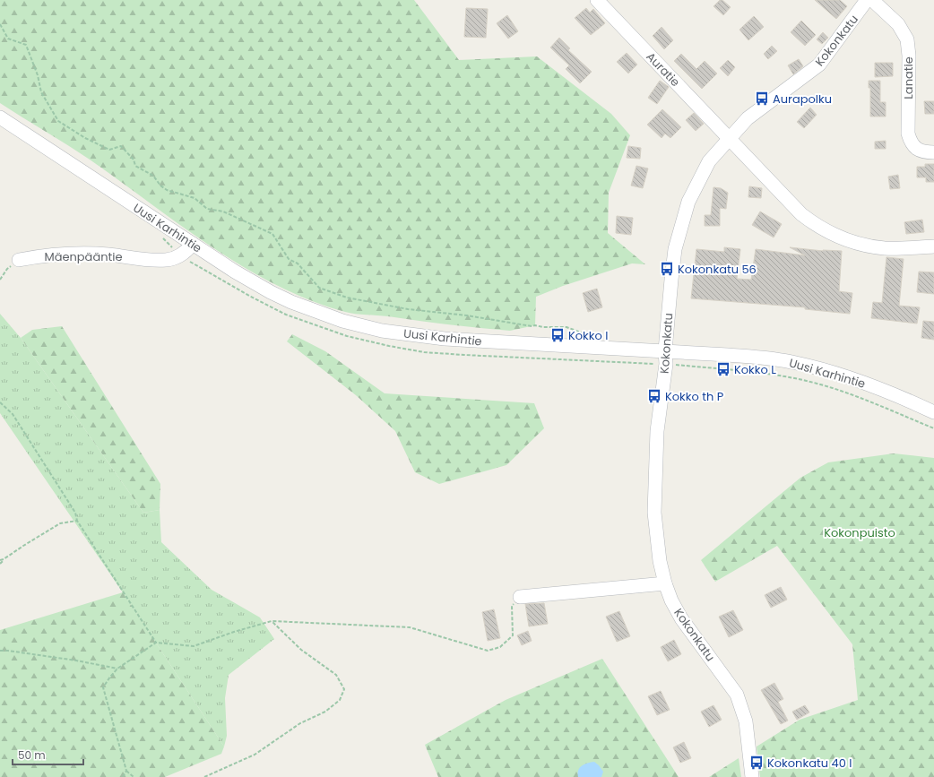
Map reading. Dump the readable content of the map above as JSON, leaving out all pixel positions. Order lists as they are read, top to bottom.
{
  "streets": {
    "street": [
      "Kokonkatu",
      "Auratie",
      "Lanatie",
      "Uusi Karhintie",
      "Mäenpääntie"
    ]
  },
  "crossings": [
    ["Kokonkatu", "Auratie"],
    ["Kokonkatu", "Uusi Karhintie"]
  ],
  "parks": ["Kokonpuisto"],
  "places": {
    "bus stop": [
      "Aurapolku",
      "Kokonkatu 56",
      "Kokko I",
      "Kokko L",
      "Kokko th P",
      "Kokonkatu 40 I"
    ]
  },
  "scale_bar": "50 m"
}
